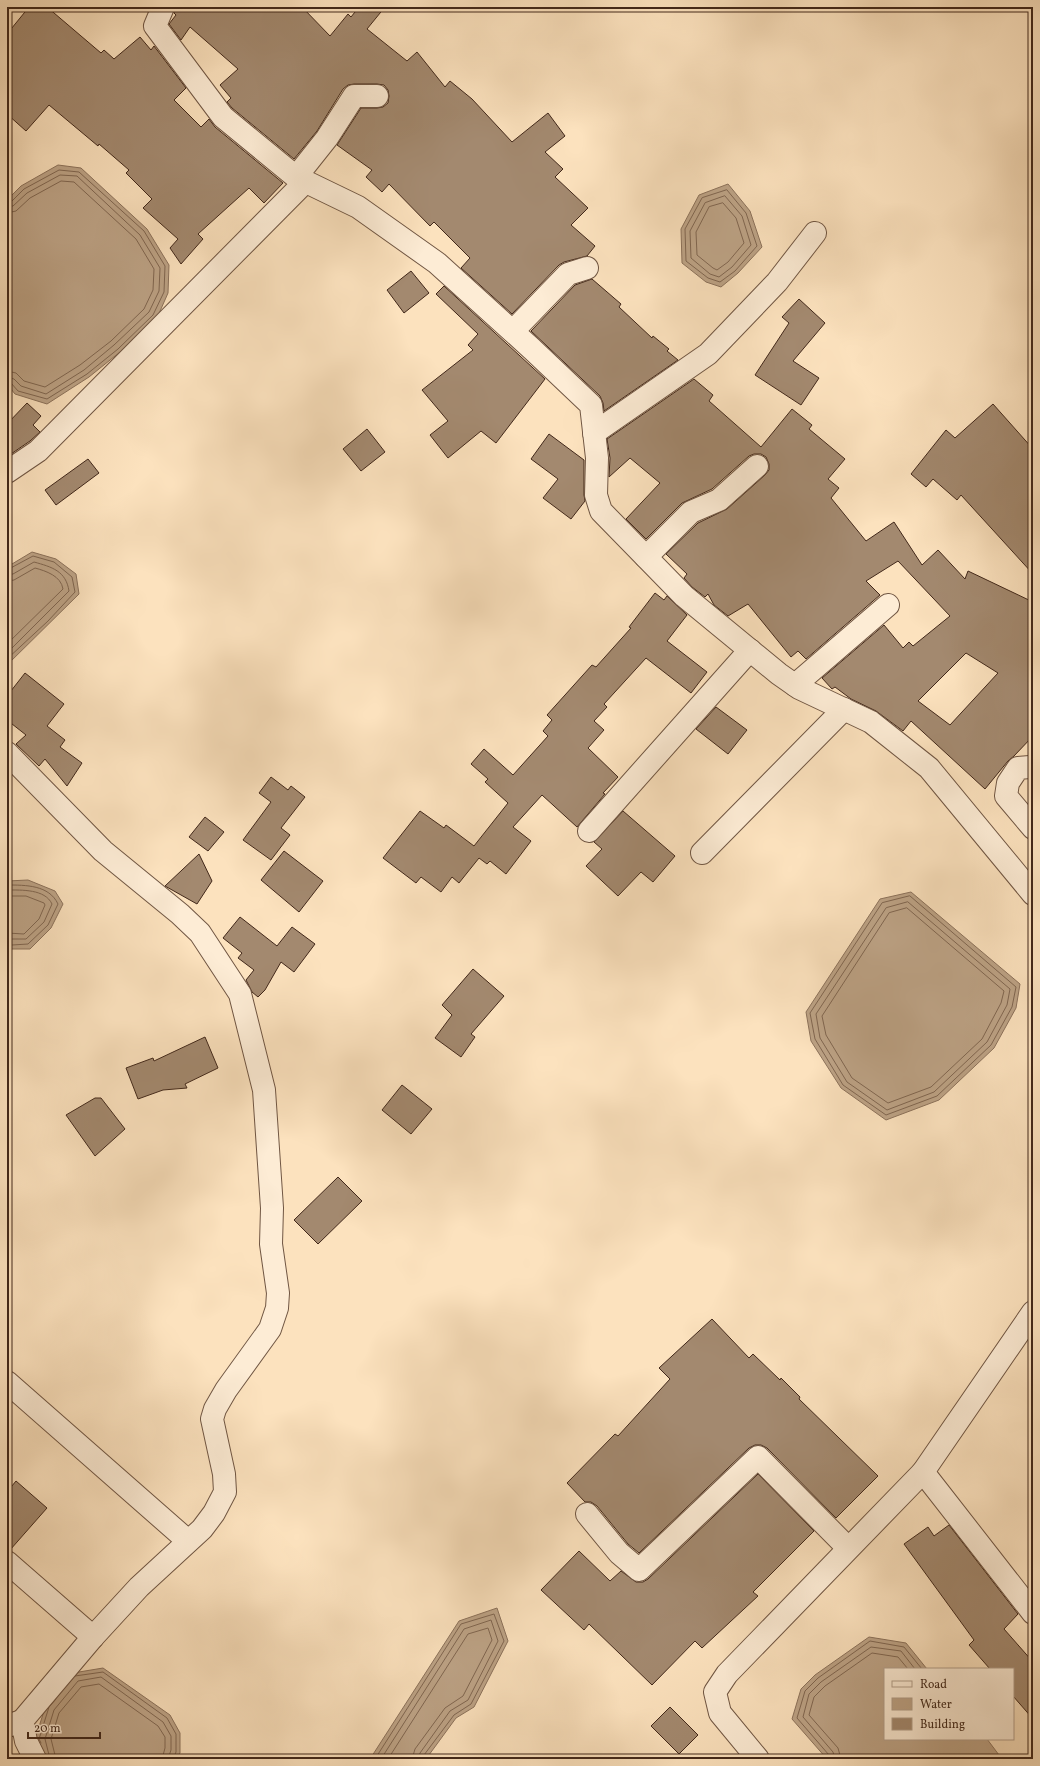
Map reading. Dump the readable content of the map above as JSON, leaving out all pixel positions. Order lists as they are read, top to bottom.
{
  "legend": ["Road", "Water", "Building"],
  "scale_bar": "20 m"
}
